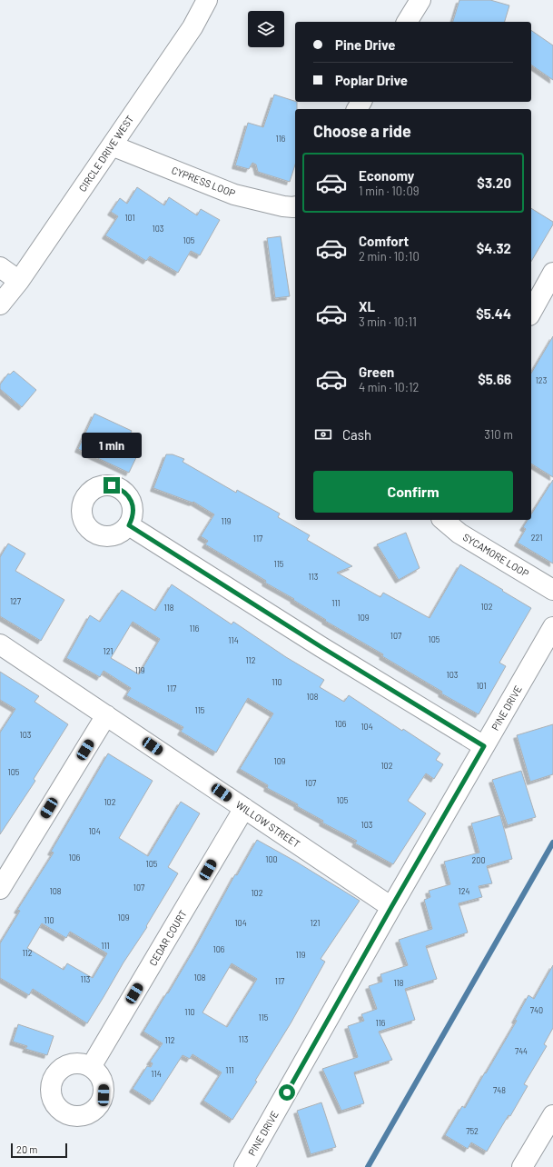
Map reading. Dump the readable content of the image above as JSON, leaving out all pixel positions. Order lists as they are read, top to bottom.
{
  "streets": {
    "street": [
      "CIRCLE DRIVE WEST",
      "CYPRESS LOOP",
      "SYCAMORE LOOP",
      "PINE DRIVE",
      "WILLOW STREET",
      "CEDAR COURT"
    ]
  },
  "crossings": [
    ["CIRCLE DRIVE WEST", "CYPRESS LOOP"],
    ["PINE DRIVE", "WILLOW STREET"],
    ["WILLOW STREET", "CEDAR COURT"]
  ],
  "house_numbers": [
    "116",
    "101",
    "103",
    "105",
    "123",
    "119",
    "221",
    "117",
    "115",
    "113",
    "127",
    "111",
    "102",
    "118",
    "109",
    "116",
    "107",
    "105",
    "114",
    "121",
    "112",
    "119",
    "103",
    "110",
    "101",
    "117",
    "108",
    "115",
    "106",
    "104",
    "103",
    "109",
    "102",
    "105",
    "107",
    "105",
    "102",
    "103",
    "104",
    "106",
    "100",
    "200",
    "105",
    "107",
    "108",
    "124",
    "102",
    "109",
    "110",
    "104",
    "121",
    "111",
    "106",
    "112",
    "119",
    "108",
    "113",
    "117",
    "118",
    "740",
    "110",
    "115",
    "116",
    "113",
    "112",
    "744",
    "111",
    "114",
    "748",
    "752"
  ],
  "scale_bar": "20 m",
  "page": {
    "banner": ["Pine Drive", "Poplar Drive"],
    "heading": "Choose a ride",
    "list": [
      {
        "name": "Economy",
        "note": "1 min · 10:09",
        "value": "$3.20"
      },
      {
        "name": "Comfort",
        "note": "2 min · 10:10",
        "value": "$4.32"
      },
      {
        "name": "XL",
        "note": "3 min · 10:11",
        "value": "$5.44"
      },
      {
        "name": "Green",
        "note": "4 min · 10:12",
        "value": "$5.66"
      }
    ],
    "pay": ["Cash", "310 m"],
    "bubble": "1 min",
    "buttons": "Confirm",
    "scale": "20 m"
  }
}
